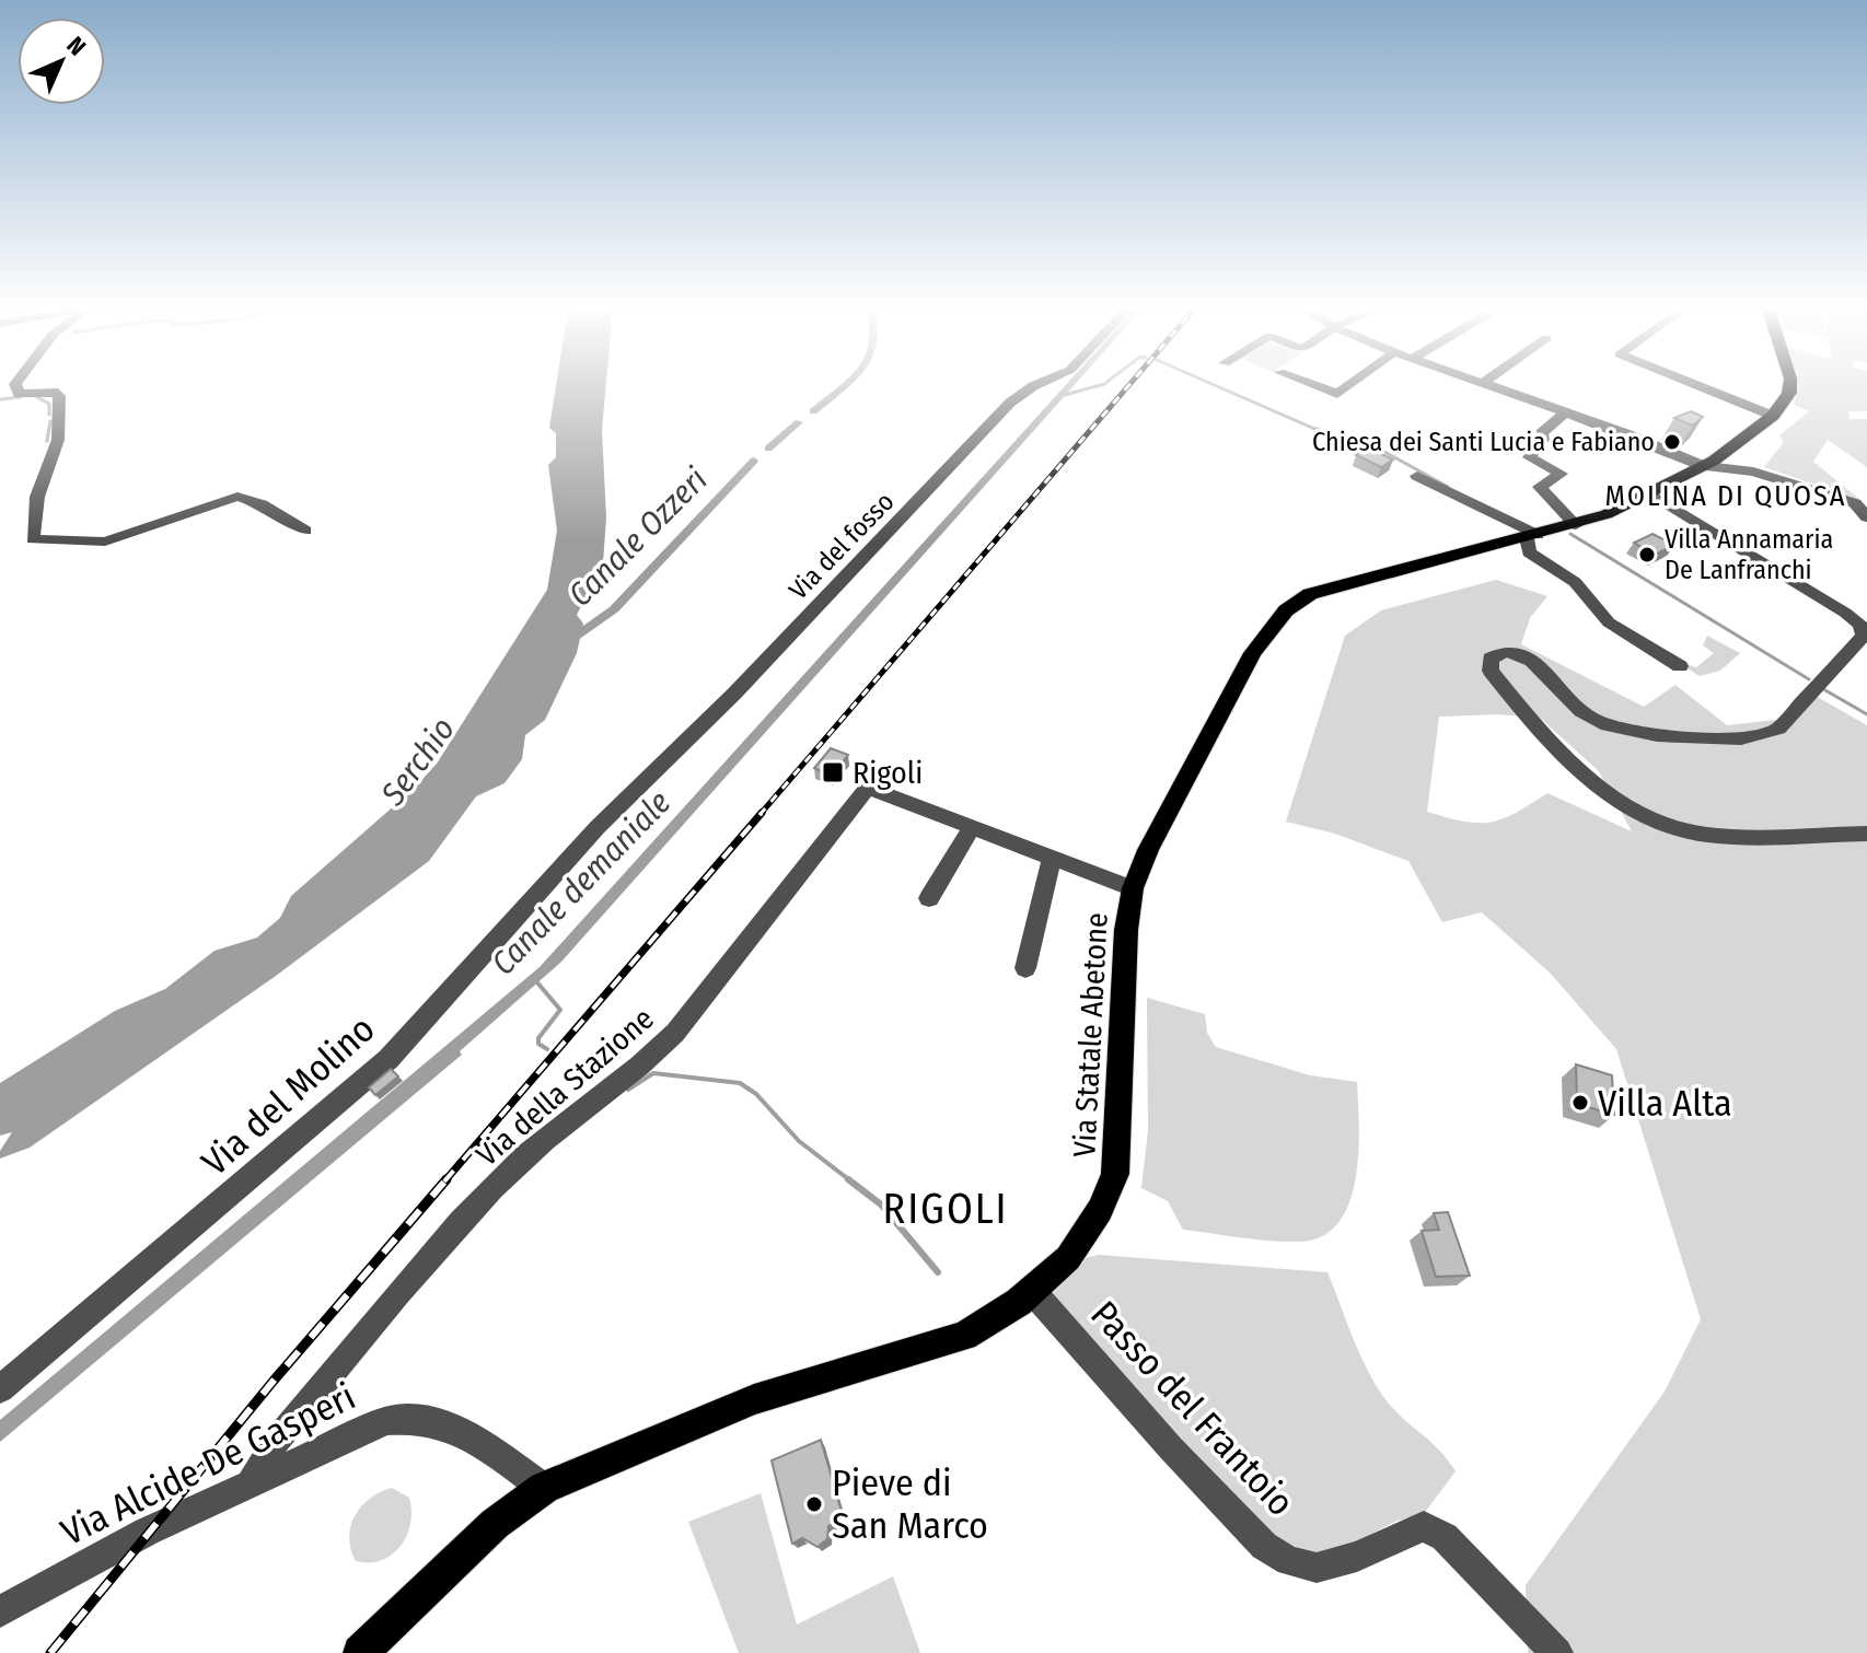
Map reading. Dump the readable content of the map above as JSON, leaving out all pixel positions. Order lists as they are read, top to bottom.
{
  "streets": {
    "main road": ["Via Statale Abetone"],
    "street": [
      "Via del fosso",
      "Via della Stazione",
      "Via del Molino",
      "Passo del Frantoio",
      "Via Alcide De Gasperi"
    ]
  },
  "crossings": [
    ["Via del fosso", "Via del Molino"],
    ["Via Statale Abetone", "Via della Stazione"],
    ["Via Statale Abetone", "Passo del Frantoio"],
    ["Via Statale Abetone", "Via Alcide De Gasperi"],
    ["Via della Stazione", "Via Alcide De Gasperi"]
  ],
  "districts": ["MOLINA DI QUOSA", "RIGOLI"],
  "water": ["Canale Ozzeri", "Serchio", "Canale demaniale"],
  "places": {
    "other": [
      "Chiesa dei Santi Lucia e Fabiano",
      "Villa Annamaria De Lanfranchi",
      "Villa Alta",
      "Pieve di San Marco"
    ],
    "transit": ["Rigoli"]
  },
  "north": "top right"
}
